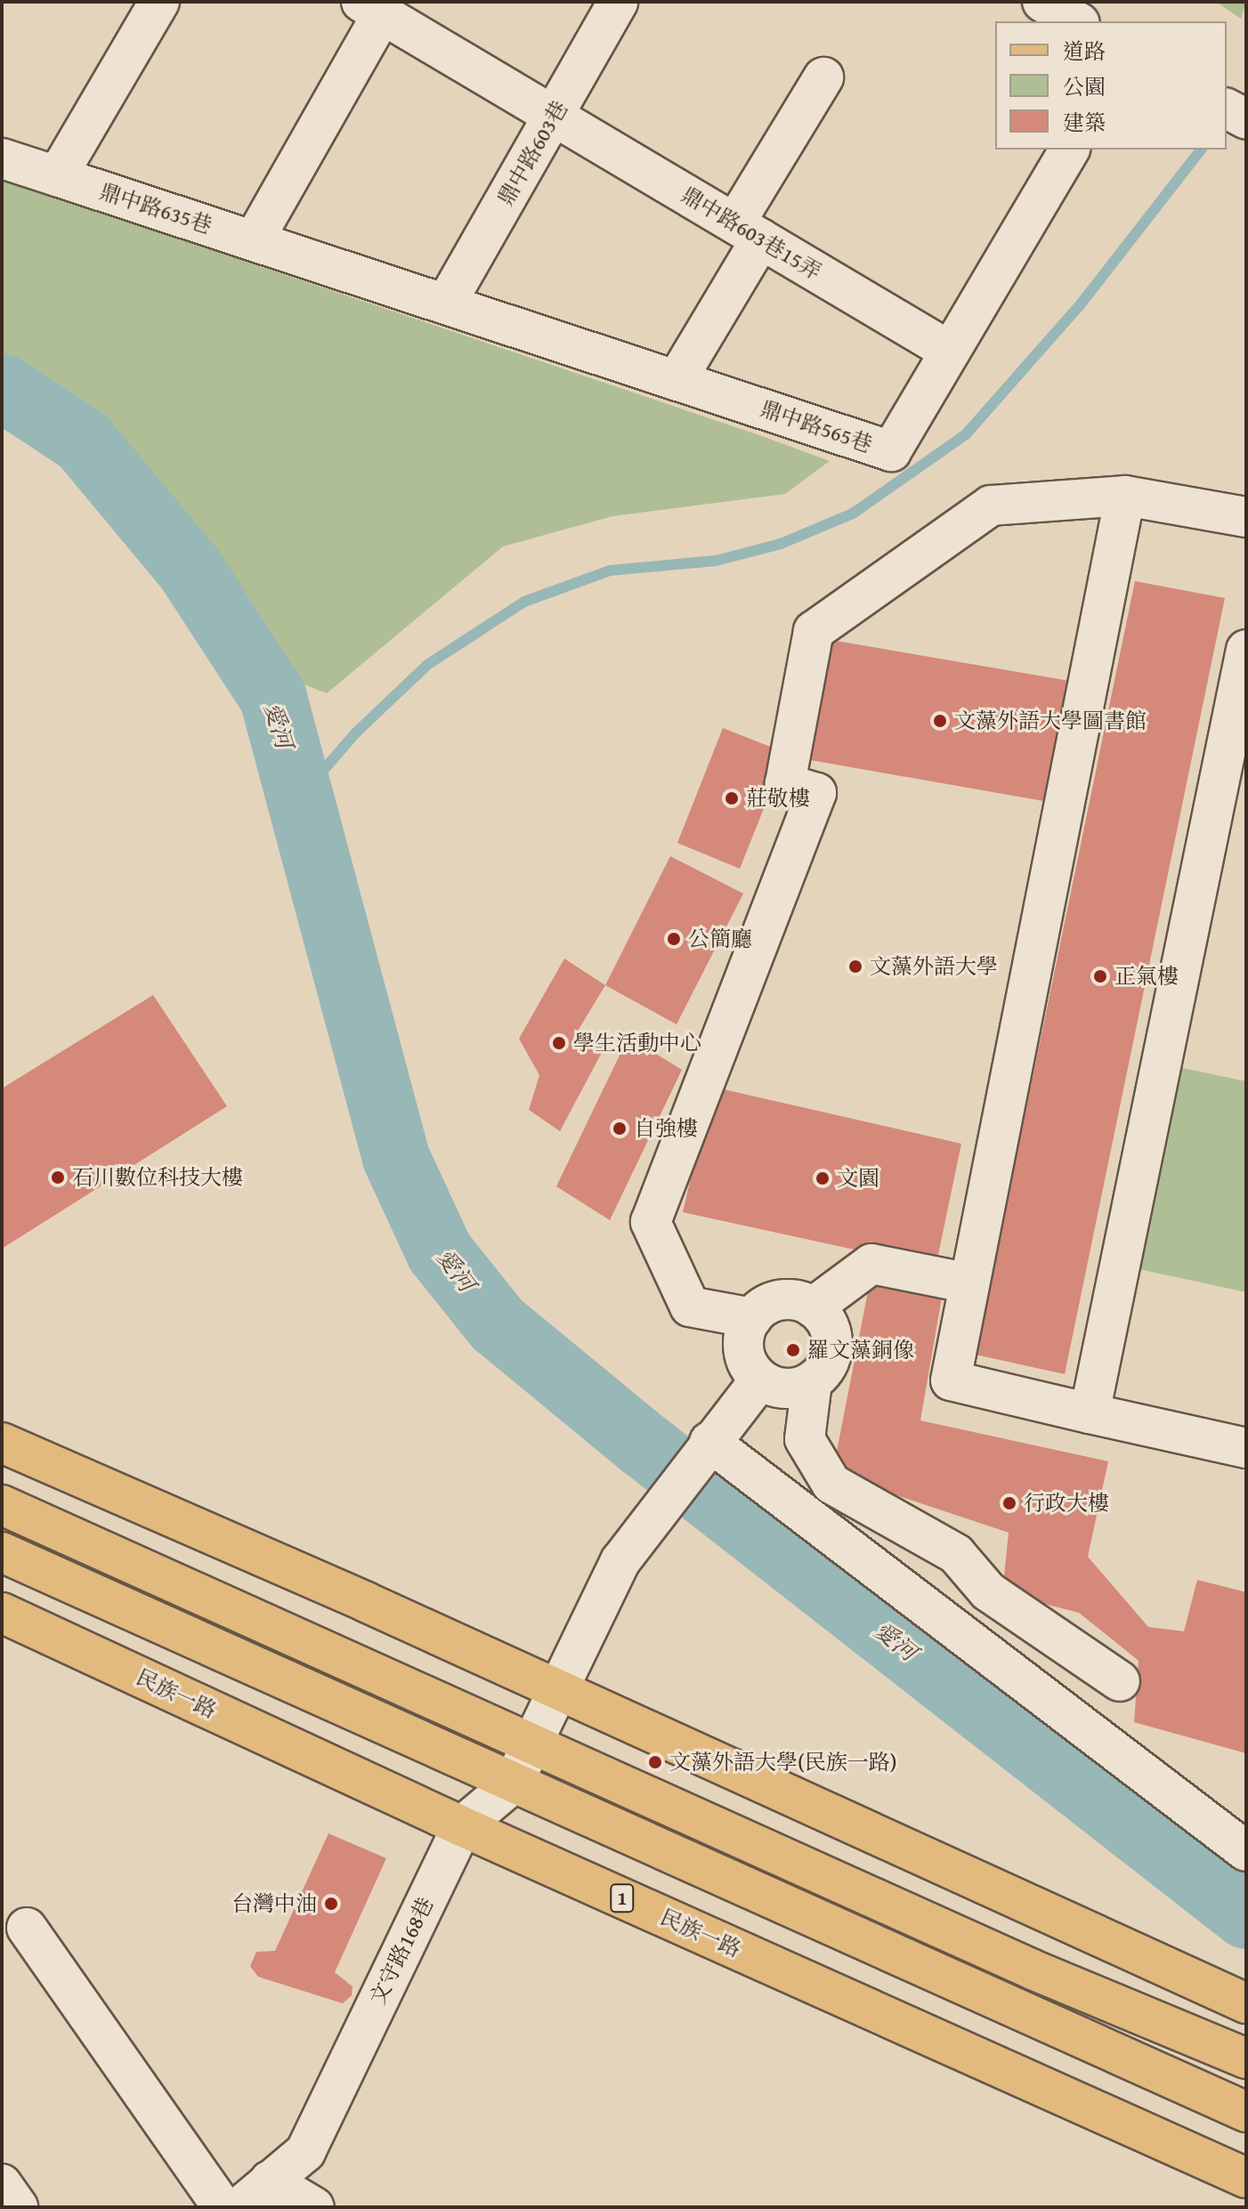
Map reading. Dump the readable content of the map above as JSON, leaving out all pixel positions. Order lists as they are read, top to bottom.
{
  "streets": {
    "main road": ["民族一路", "1"],
    "street": [
      "鼎中路603巷",
      "鼎中路635巷",
      "鼎中路603巷15弄",
      "鼎中路565巷",
      "文守路168巷"
    ]
  },
  "crossings": [
    ["鼎中路603巷", "鼎中路635巷"],
    ["鼎中路603巷", "鼎中路603巷15弄"],
    ["鼎中路603巷", "鼎中路565巷"],
    ["鼎中路635巷", "鼎中路565巷"],
    ["鼎中路603巷15弄", "鼎中路565巷"],
    ["民族一路", "文守路168巷"]
  ],
  "water": ["愛河"],
  "places": [
    "文藻外語大學圖書館",
    "莊敬樓",
    "公簡廳",
    "文藻外語大學",
    "正氣樓",
    "學生活動中心",
    "自強樓",
    "石川數位科技大樓",
    "文園",
    "羅文藻銅像",
    "行政大樓",
    "文藻外語大學(民族一路)",
    "台灣中油"
  ],
  "legend": ["道路", "公園", "建築"]
}
